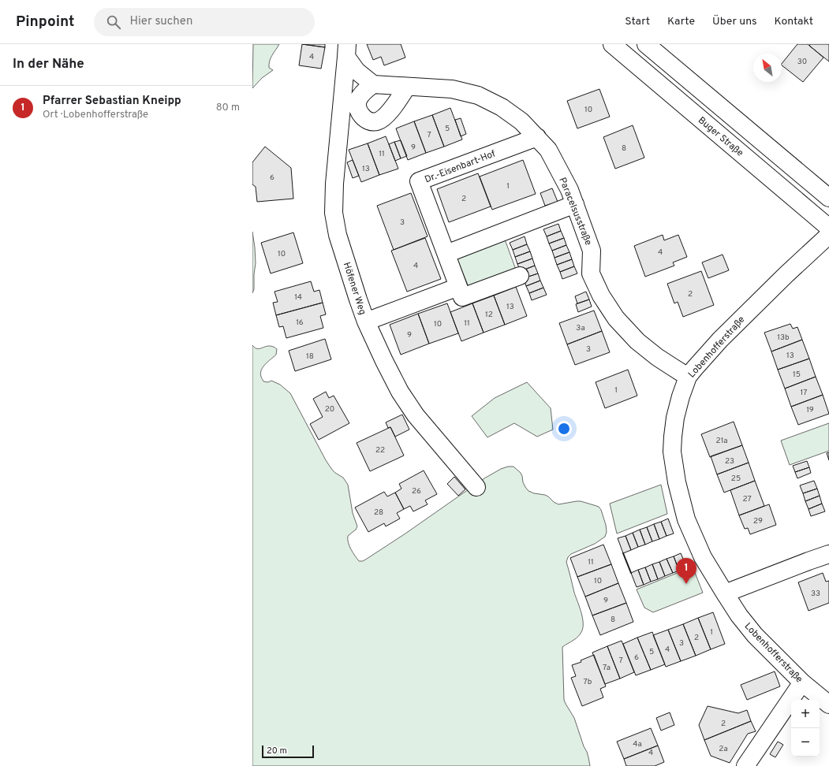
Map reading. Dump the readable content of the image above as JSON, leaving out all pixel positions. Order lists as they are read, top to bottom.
{
  "streets": {
    "street": [
      "Buger Straße",
      "Dr.-Eisenbart-Hof",
      "Paracelsusstraße",
      "Höfener Weg",
      "Lobenhofferstraße"
    ]
  },
  "crossings": [
    ["Dr.-Eisenbart-Hof", "Paracelsusstraße"],
    ["Paracelsusstraße", "Lobenhofferstraße"]
  ],
  "house_numbers": [
    "4",
    "30",
    "10",
    "5",
    "7",
    "9",
    "8",
    "11",
    "13",
    "6",
    "1",
    "2",
    "3",
    "4",
    "10",
    "4",
    "2",
    "14",
    "13",
    "12",
    "16",
    "11",
    "10",
    "3a",
    "9",
    "13b",
    "3",
    "13",
    "18",
    "15",
    "1",
    "17",
    "20",
    "19",
    "21a",
    "22",
    "23",
    "25",
    "26",
    "27",
    "28",
    "29",
    "11",
    "10",
    "33",
    "9",
    "8",
    "1",
    "2",
    "3",
    "4",
    "5",
    "6",
    "7",
    "7a",
    "7b",
    "2",
    "4a",
    "2a",
    "4"
  ],
  "scale_bar": "20 m",
  "north": "top left",
  "page": {
    "header": "Pinpoint",
    "search": "Hier suchen",
    "nav": [
      "Start",
      "Karte",
      "Über uns",
      "Kontakt"
    ],
    "heading": "In der Nähe",
    "list": [
      {
        "mark": "1",
        "name": "Pfarrer Sebastian Kneipp",
        "note": "Ort · Lobenhofferstraße",
        "value": "80 m"
      }
    ],
    "pins": "1",
    "map_buttons": ["+", "−"],
    "scale": "20 m"
  }
}
